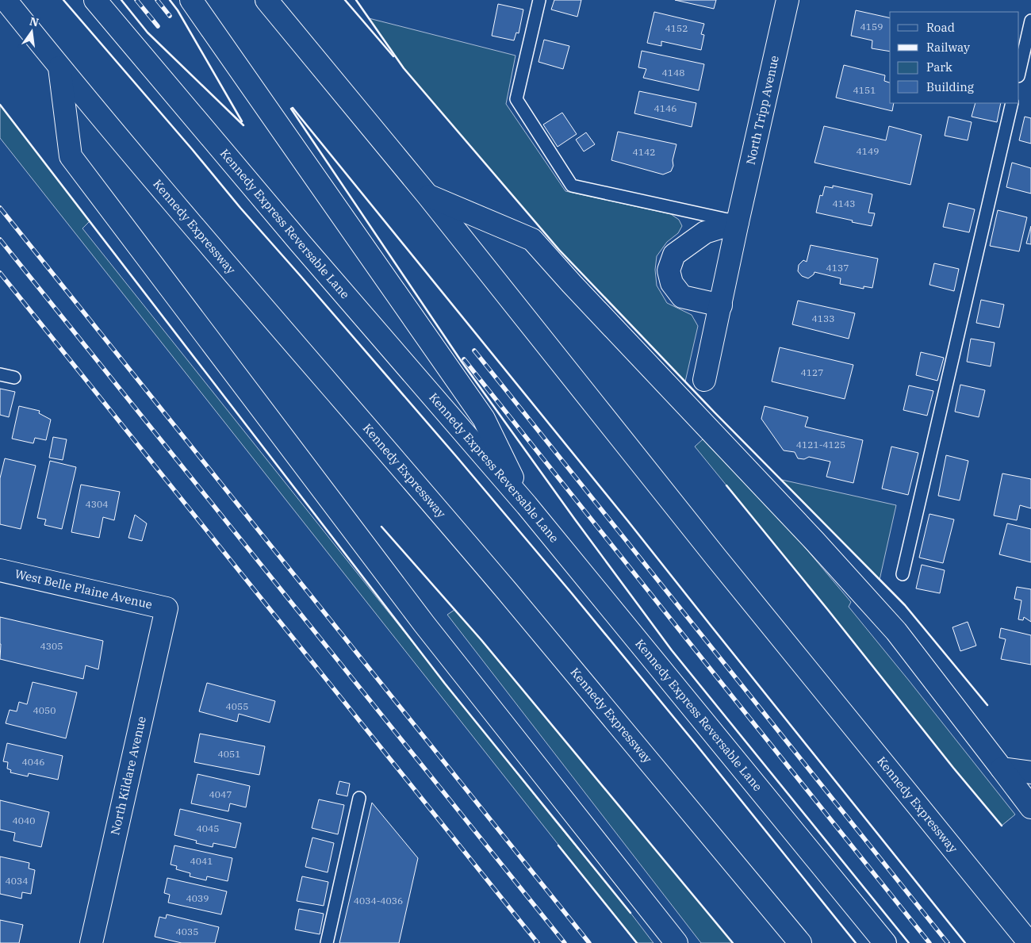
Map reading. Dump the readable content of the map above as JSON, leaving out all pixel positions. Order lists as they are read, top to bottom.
{
  "streets": {
    "main road": [
      "North Tripp Avenue",
      "Kennedy Express Reversable Lane",
      "Kennedy Expressway",
      "West Belle Plaine Avenue",
      "North Kildare Avenue"
    ]
  },
  "crossings": [
    ["West Belle Plaine Avenue", "North Kildare Avenue"]
  ],
  "house_numbers": [
    "4159",
    "4152",
    "4148",
    "4151",
    "4146",
    "4149",
    "4142",
    "4143",
    "4137",
    "4133",
    "4127",
    "4121-4125",
    "4304",
    "4305",
    "4055",
    "4050",
    "4051",
    "4046",
    "4047",
    "4040",
    "4045",
    "4041",
    "4034",
    "4039",
    "4034-4036",
    "4035"
  ],
  "legend": [
    "Road",
    "Railway",
    "Park",
    "Building"
  ],
  "north": "top"
}
